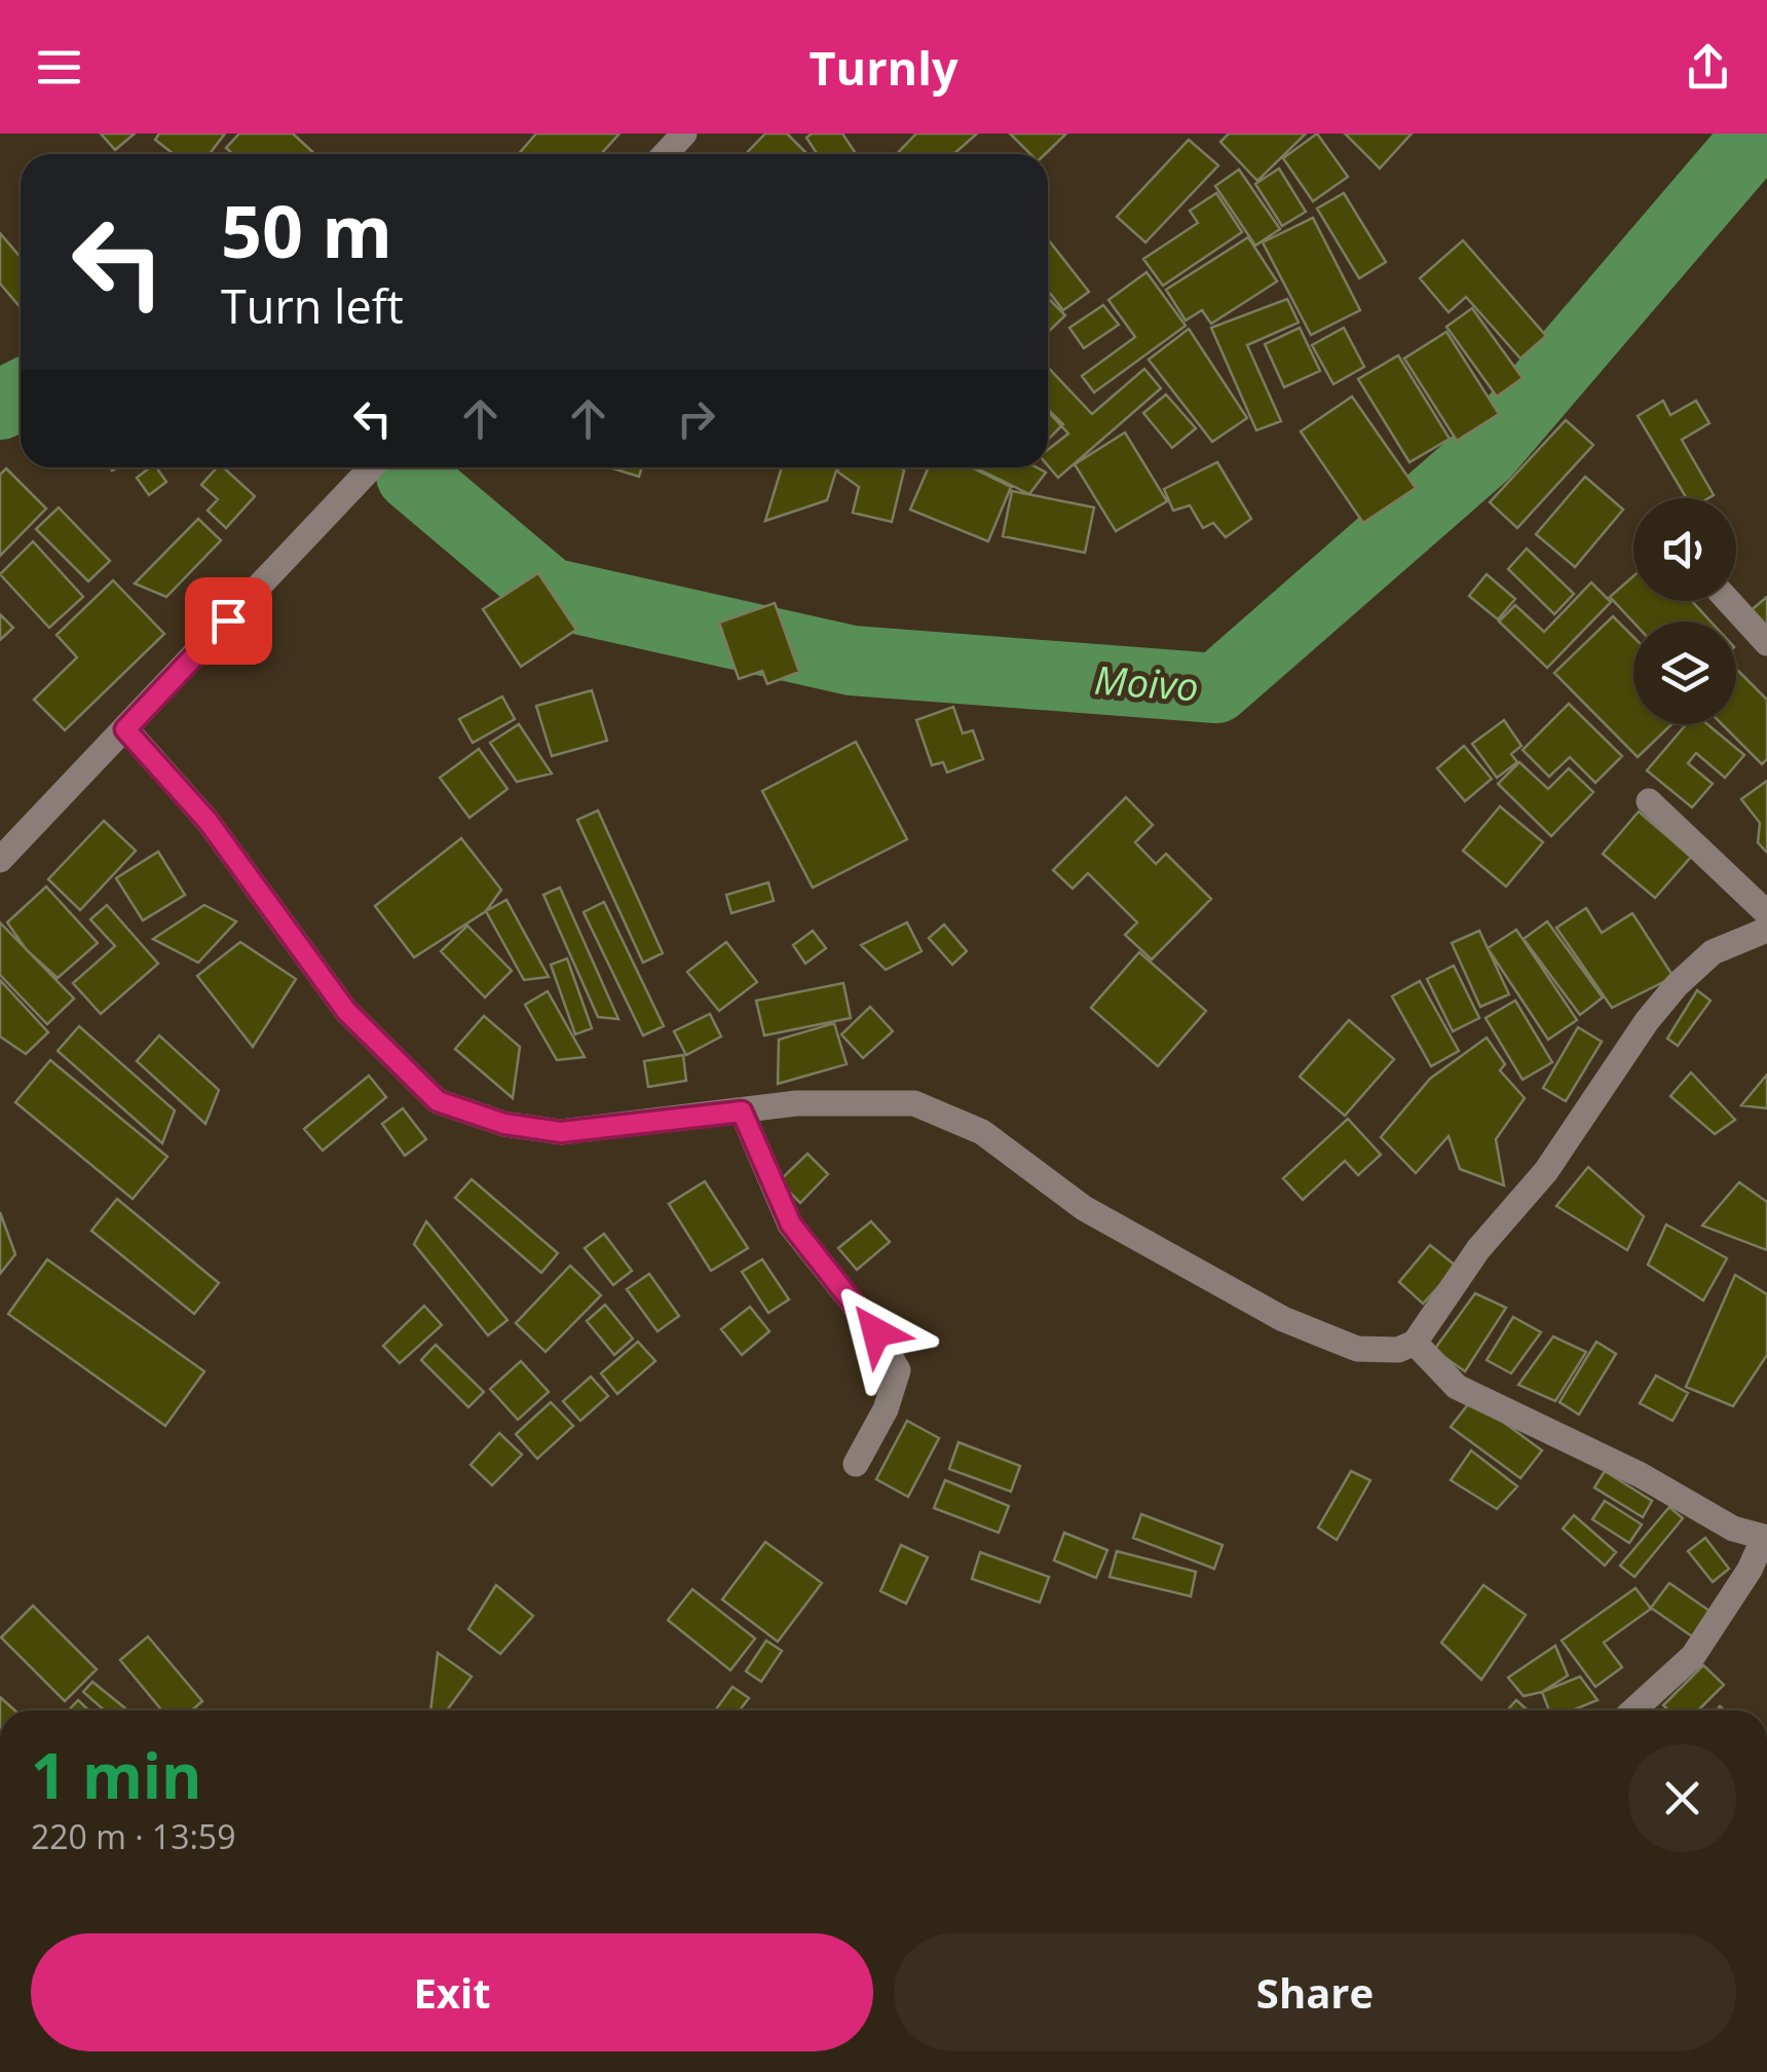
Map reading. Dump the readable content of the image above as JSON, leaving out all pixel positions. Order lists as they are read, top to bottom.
{
  "water": ["Moivo"],
  "page": {
    "header": "Turnly",
    "turn": ["50 m", "Turn left"],
    "heading": ["1 min", "220 m · 13:59"],
    "buttons": ["Exit", "Share"]
  }
}
